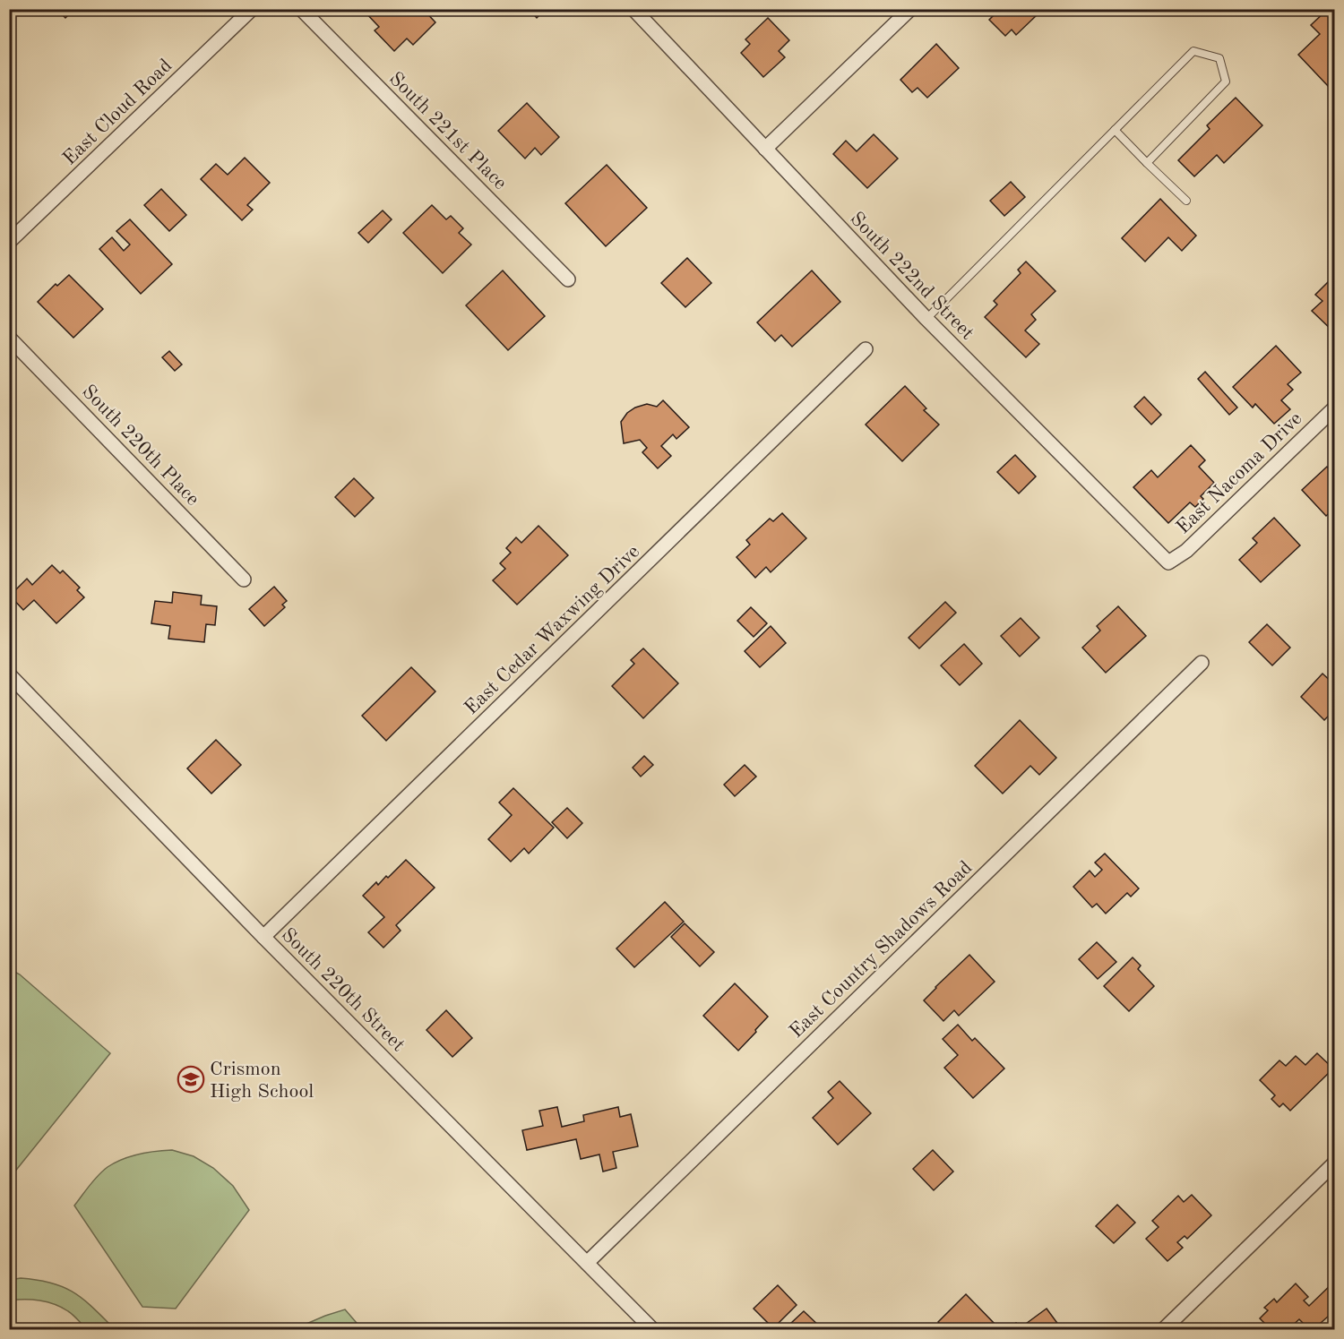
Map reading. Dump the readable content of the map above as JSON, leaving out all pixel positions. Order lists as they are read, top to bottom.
{
  "streets": {
    "street": [
      "East Cloud Road",
      "South 221st Place",
      "South 222nd Street",
      "South 220th Place",
      "East Nacoma Drive",
      "East Cedar Waxwing Drive",
      "East Country Shadows Road",
      "South 220th Street"
    ]
  },
  "crossings": [
    ["South 222nd Street", "East Nacoma Drive"],
    ["East Cedar Waxwing Drive", "South 220th Street"],
    ["East Country Shadows Road", "South 220th Street"]
  ],
  "places": {
    "school or university": ["Crismon High School"]
  }
}
